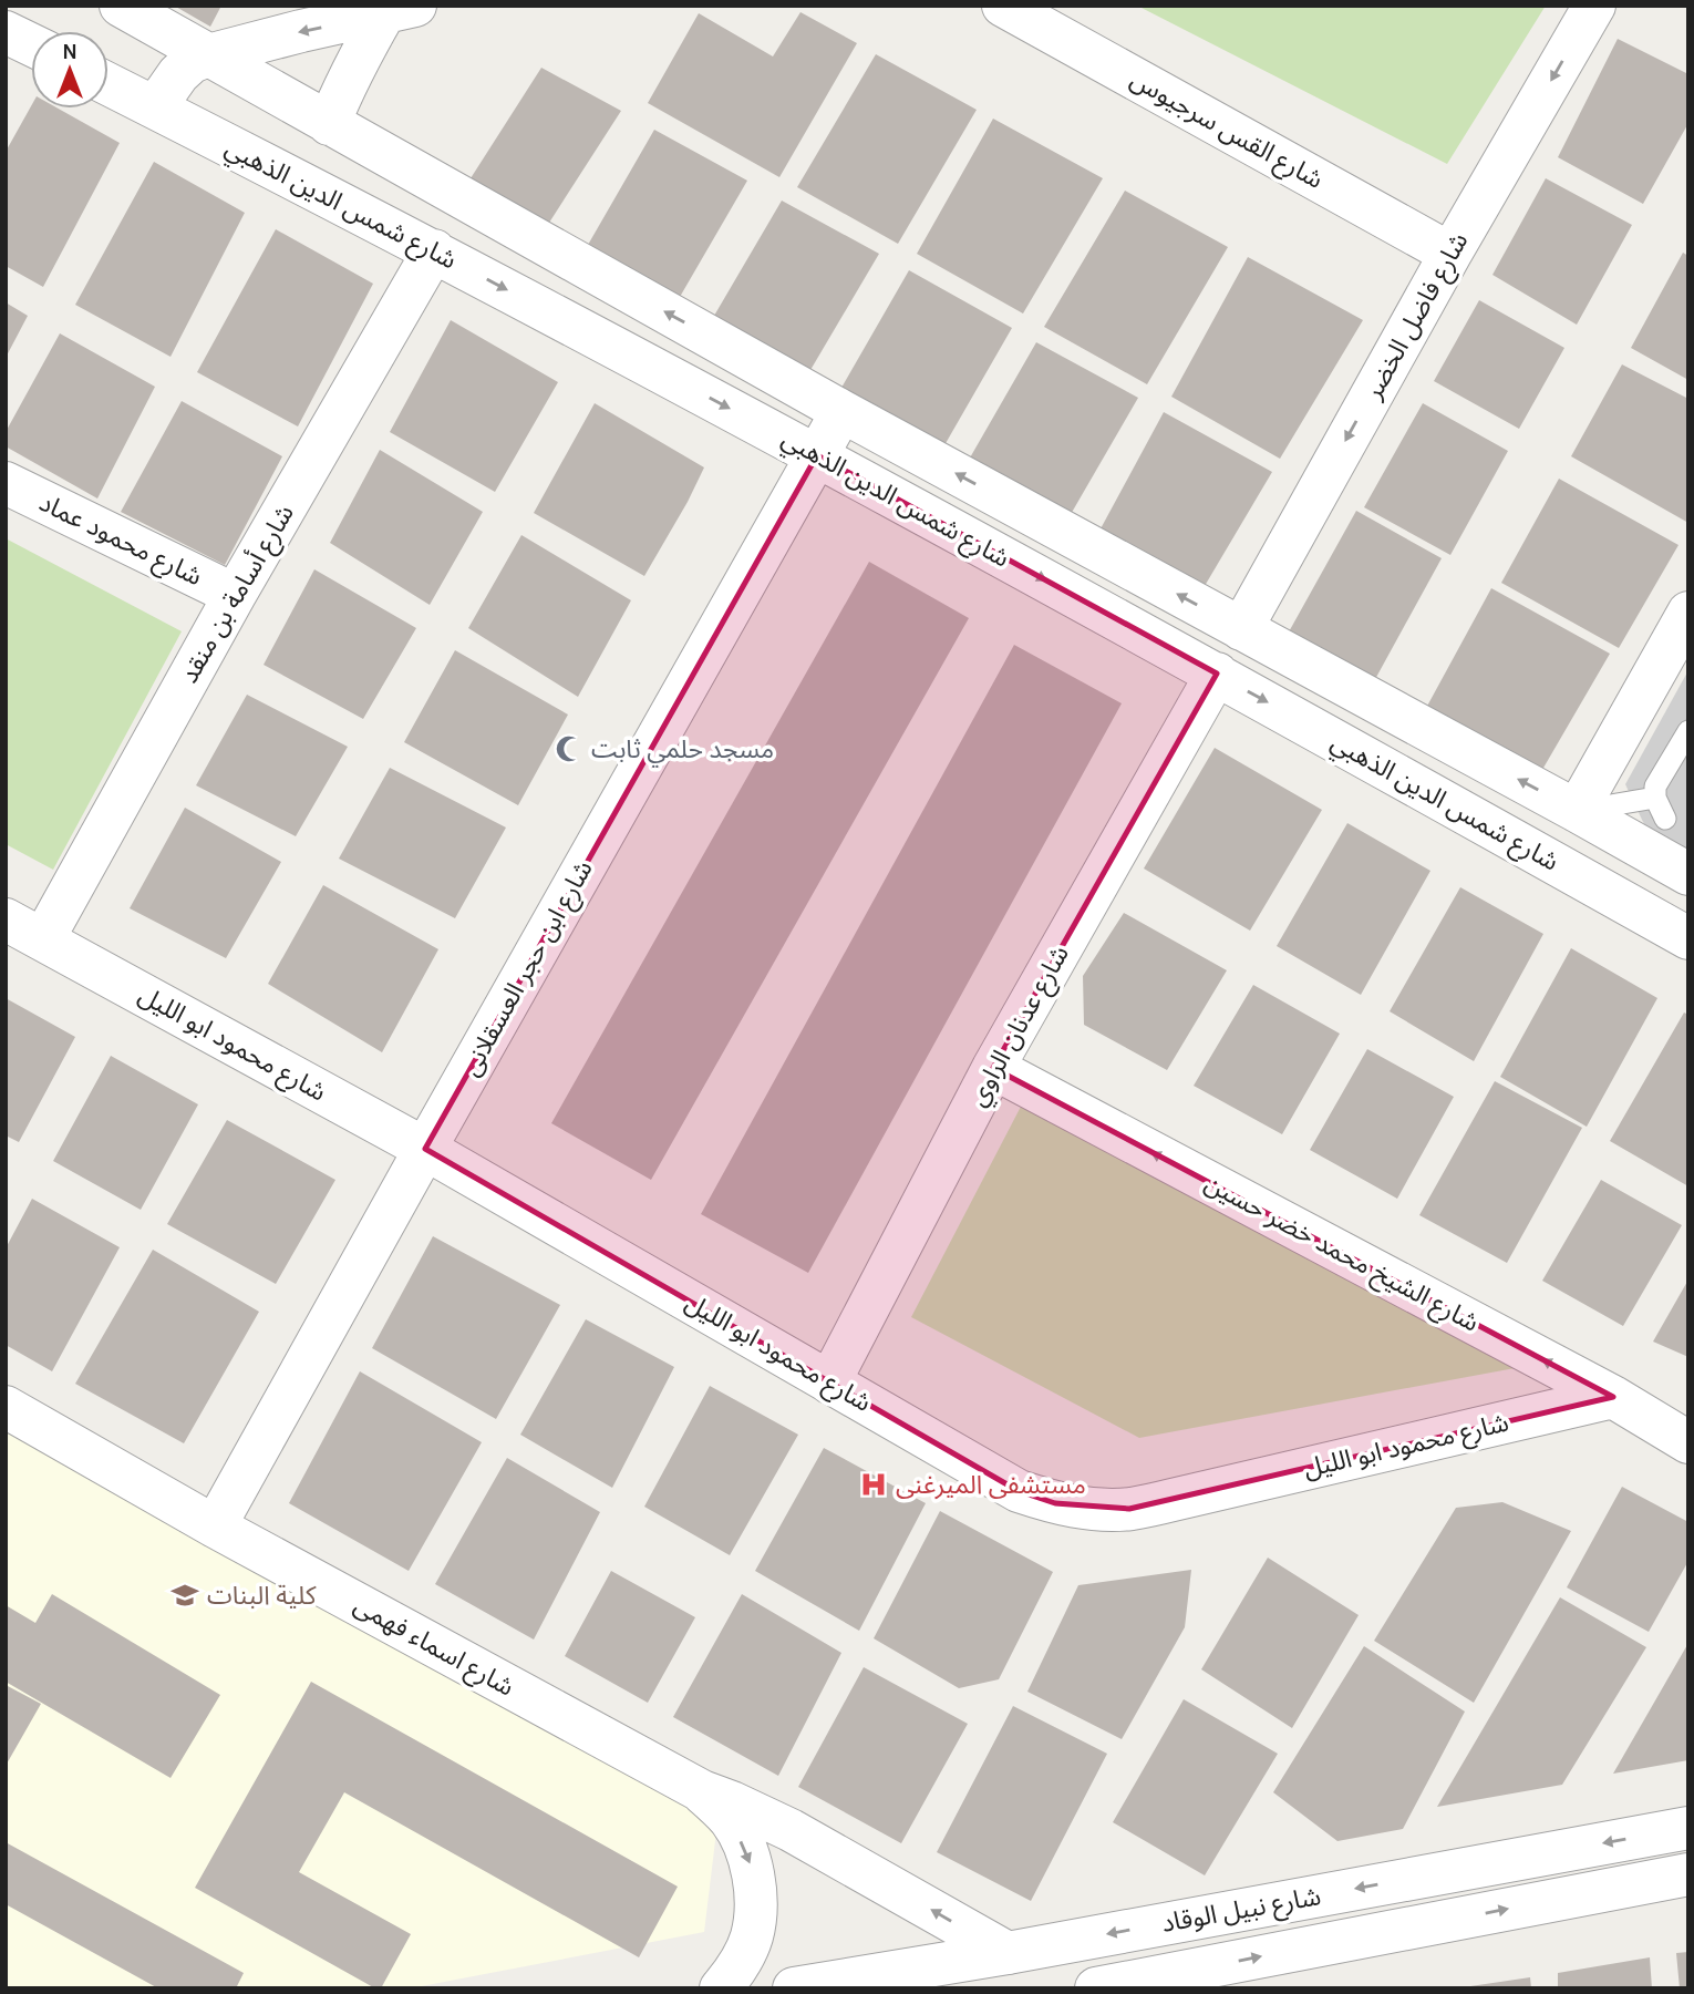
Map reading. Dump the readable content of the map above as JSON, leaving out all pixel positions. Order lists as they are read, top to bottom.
{
  "streets": {
    "street": [
      "شارع القس سرجيوس",
      "شارع شمس الدين الذهبي",
      "شارع فاضل الخضر",
      "شارع محمود عماد",
      "شارع أسامة بن منقد",
      "شارع ابن حجر العسقلانى",
      "شارع عدنان الراوي",
      "شارع محمود ابو الليل",
      "شارع الشيخ محمد خضر حسين",
      "شارع اسماء فهمى",
      "شارع نبيل الوقاد"
    ]
  },
  "crossings": [
    ["شارع القس سرجيوس", "شارع فاضل الخضر"],
    ["شارع شمس الدين الذهبي", "شارع فاضل الخضر"],
    ["شارع شمس الدين الذهبي", "شارع أسامة بن منقد"],
    ["شارع شمس الدين الذهبي", "شارع ابن حجر العسقلانى"],
    ["شارع شمس الدين الذهبي", "شارع عدنان الراوي"],
    ["شارع محمود عماد", "شارع أسامة بن منقد"],
    ["شارع أسامة بن منقد", "شارع محمود ابو الليل"],
    ["شارع ابن حجر العسقلانى", "شارع محمود ابو الليل"],
    ["شارع ابن حجر العسقلانى", "شارع اسماء فهمى"],
    ["شارع عدنان الراوي", "شارع محمود ابو الليل"],
    ["شارع عدنان الراوي", "شارع الشيخ محمد خضر حسين"],
    ["شارع محمود ابو الليل", "شارع الشيخ محمد خضر حسين"],
    ["شارع اسماء فهمى", "شارع نبيل الوقاد"]
  ],
  "one_way": ["شارع الشيخ محمد خضر حسين"],
  "places": {
    "mosque": ["مسجد حلمي ثابت"],
    "hospital": ["مستشفى الميرغنى"],
    "school or university": ["كلية البنات"]
  },
  "north": "top"
}
